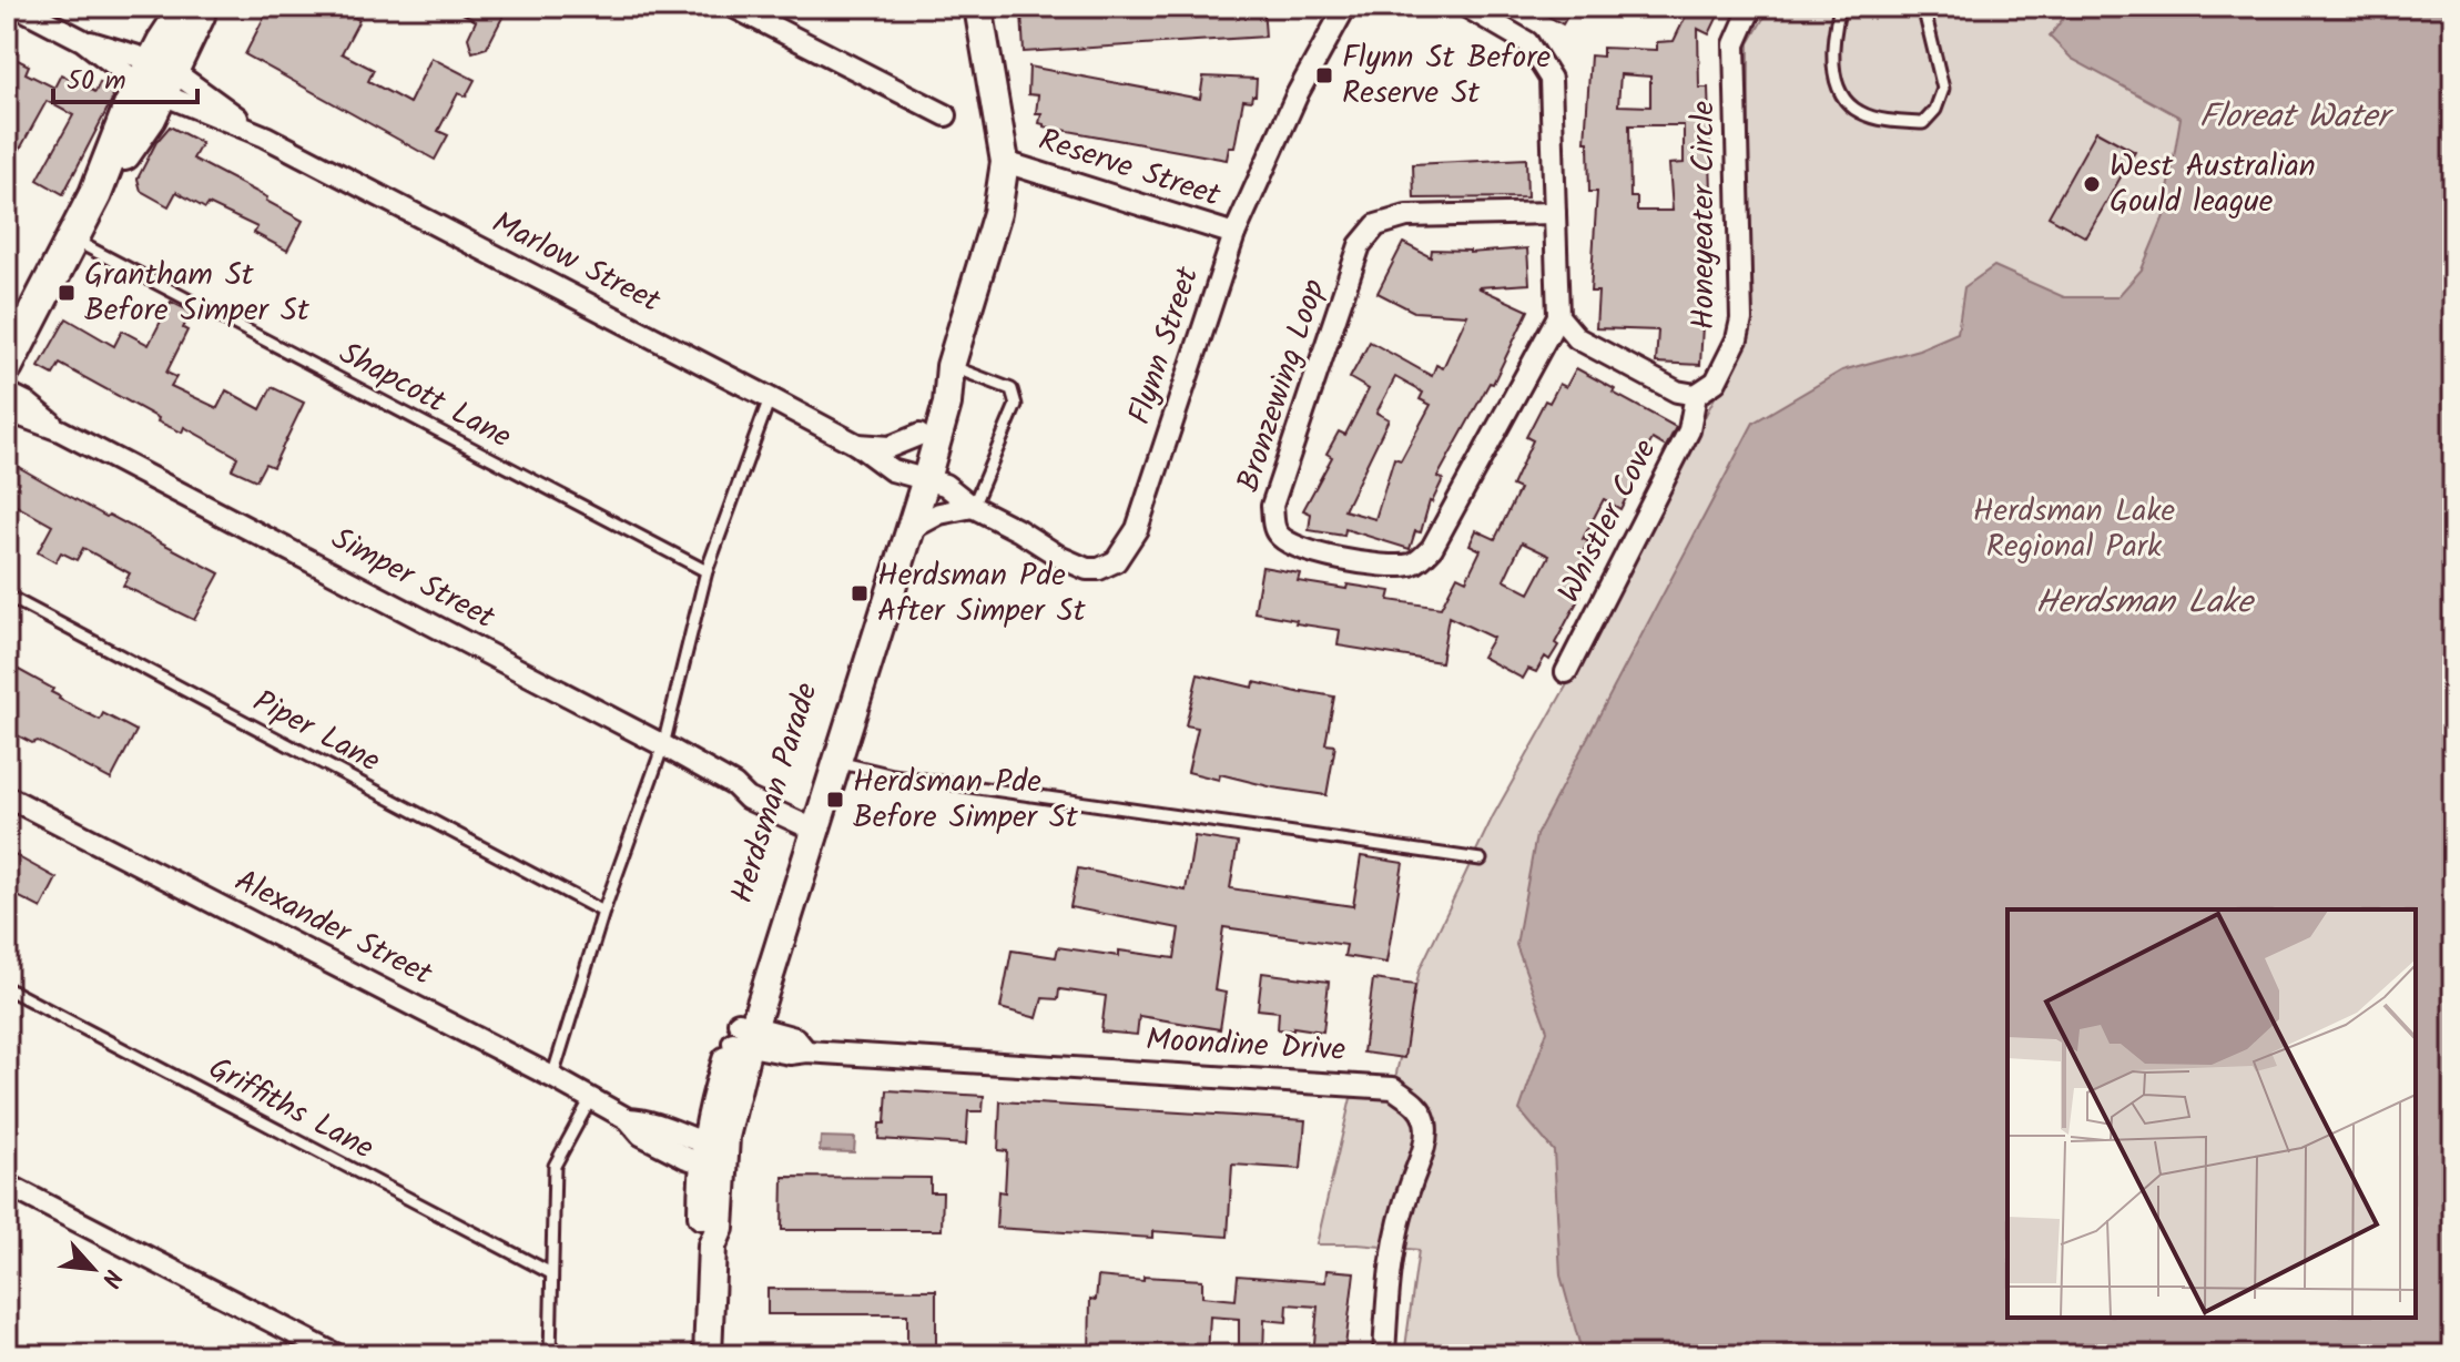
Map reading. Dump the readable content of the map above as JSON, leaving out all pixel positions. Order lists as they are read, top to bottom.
{
  "streets": {
    "main road": ["Herdsman Parade"],
    "street": [
      "Reserve Street",
      "Honeyeater Circle",
      "Marlow Street",
      "Flynn Street",
      "Bronzewing Loop",
      "Whistler Cove",
      "Simper Street",
      "Alexander Street",
      "Moondine Drive"
    ],
    "lane": ["Shapcott Lane", "Piper Lane", "Griffiths Lane"]
  },
  "crossings": [
    ["Reserve Street", "Flynn Street"],
    ["Reserve Street", "Herdsman Parade"],
    ["Honeyeater Circle", "Whistler Cove"],
    ["Marlow Street", "Flynn Street"],
    ["Marlow Street", "Herdsman Parade"],
    ["Flynn Street", "Herdsman Parade"],
    ["Simper Street", "Herdsman Parade"],
    ["Herdsman Parade", "Alexander Street"],
    ["Herdsman Parade", "Moondine Drive"]
  ],
  "water": ["Floreat Water", "Herdsman Lake"],
  "parks": ["Herdsman Lake Regional Park"],
  "places": {
    "transit": [
      "Flynn St Before Reserve St",
      "Grantham St Before Simper St",
      "Herdsman Pde After Simper St",
      "Herdsman Pde Before Simper St"
    ],
    "other": ["West Australian Gould league"]
  },
  "scale_bar": "50 m",
  "north": "bottom right"
}
